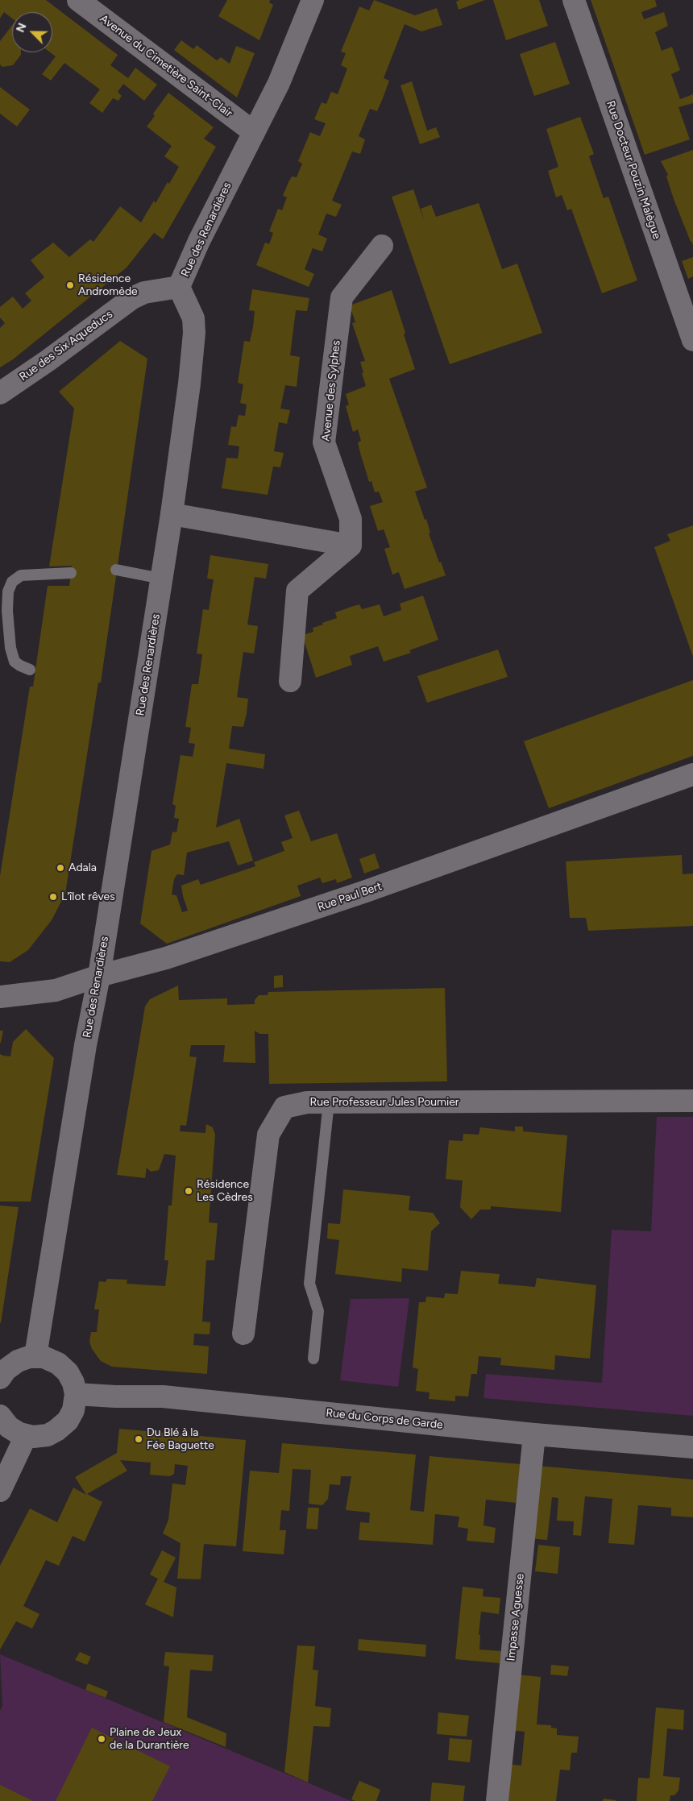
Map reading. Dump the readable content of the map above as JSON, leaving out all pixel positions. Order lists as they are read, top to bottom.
{
  "streets": {
    "street": [
      "Avenue du Cimetière Saint-Clair",
      "Rue Docteur Pouzin Malègue",
      "Rue des Renardières",
      "Rue des Six Aqueducs",
      "Avenue des Sylphes",
      "Rue Paul Bert",
      "Rue Professeur Jules Poumier",
      "Rue du Corps de Garde",
      "Impasse Aguesse"
    ]
  },
  "crossings": [
    ["Avenue du Cimetière Saint-Clair", "Rue des Renardières"],
    ["Rue des Renardières", "Rue des Six Aqueducs"],
    ["Rue des Renardières", "Rue Paul Bert"],
    ["Rue du Corps de Garde", "Impasse Aguesse"]
  ],
  "places": [
    "Résidence Andromède",
    "Adala",
    "L'îlot rêves",
    "Résidence Les Cèdres",
    "Du Blé à la Fée Baguette",
    "Plaine de Jeux de la Durantière"
  ],
  "north": "top left"
}
